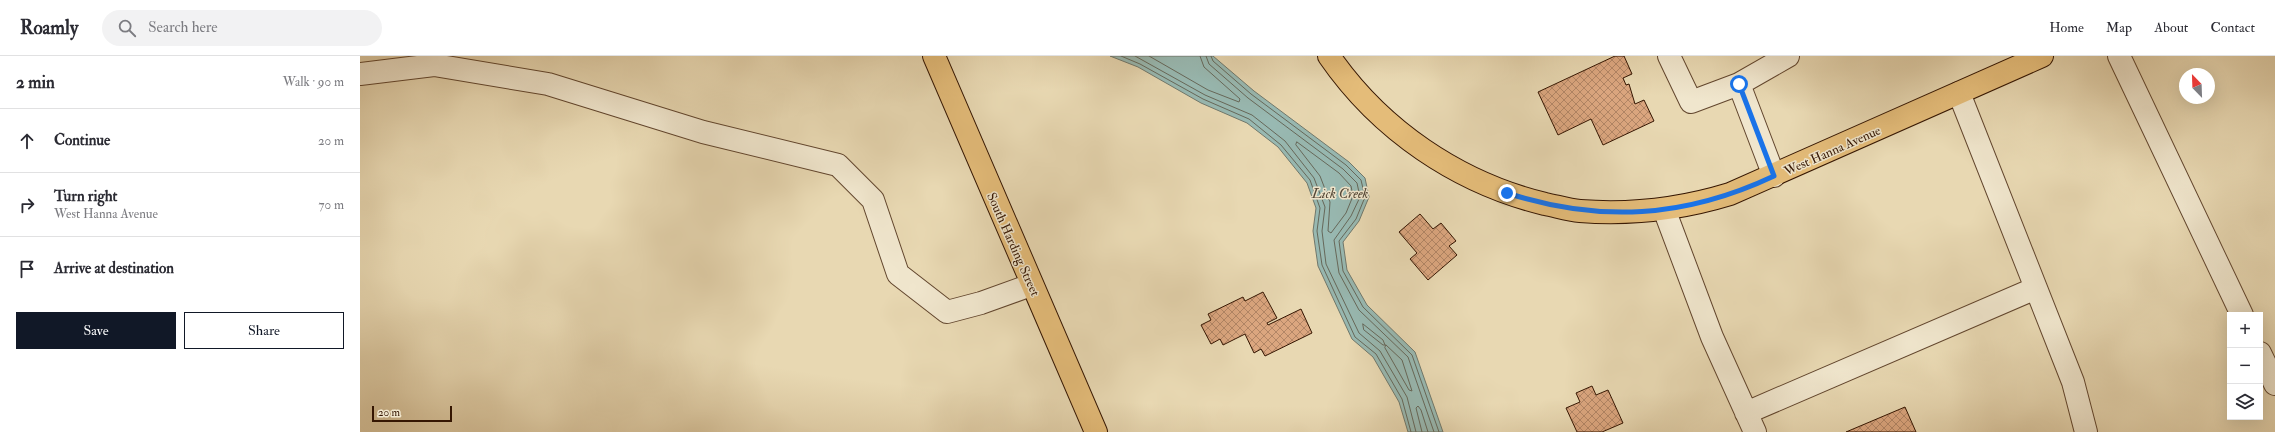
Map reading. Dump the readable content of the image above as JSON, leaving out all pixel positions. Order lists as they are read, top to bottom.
{
  "streets": {
    "main road": ["West Hanna Avenue", "South Harding Street"]
  },
  "water": ["Lick Creek"],
  "scale_bar": "20 m",
  "north": "top left",
  "page": {
    "header": "Roamly",
    "search": "Search here",
    "nav": [
      "Home",
      "Map",
      "About",
      "Contact"
    ],
    "heading": ["2 min", "Walk · 90 m"],
    "list": [
      ["Continue", "20 m"],
      ["Turn right", "West Hanna Avenue", "70 m"],
      "Arrive at destination"
    ],
    "buttons": ["Save", "Share"],
    "map_buttons": ["+", "−"],
    "scale": "20 m"
  }
}
